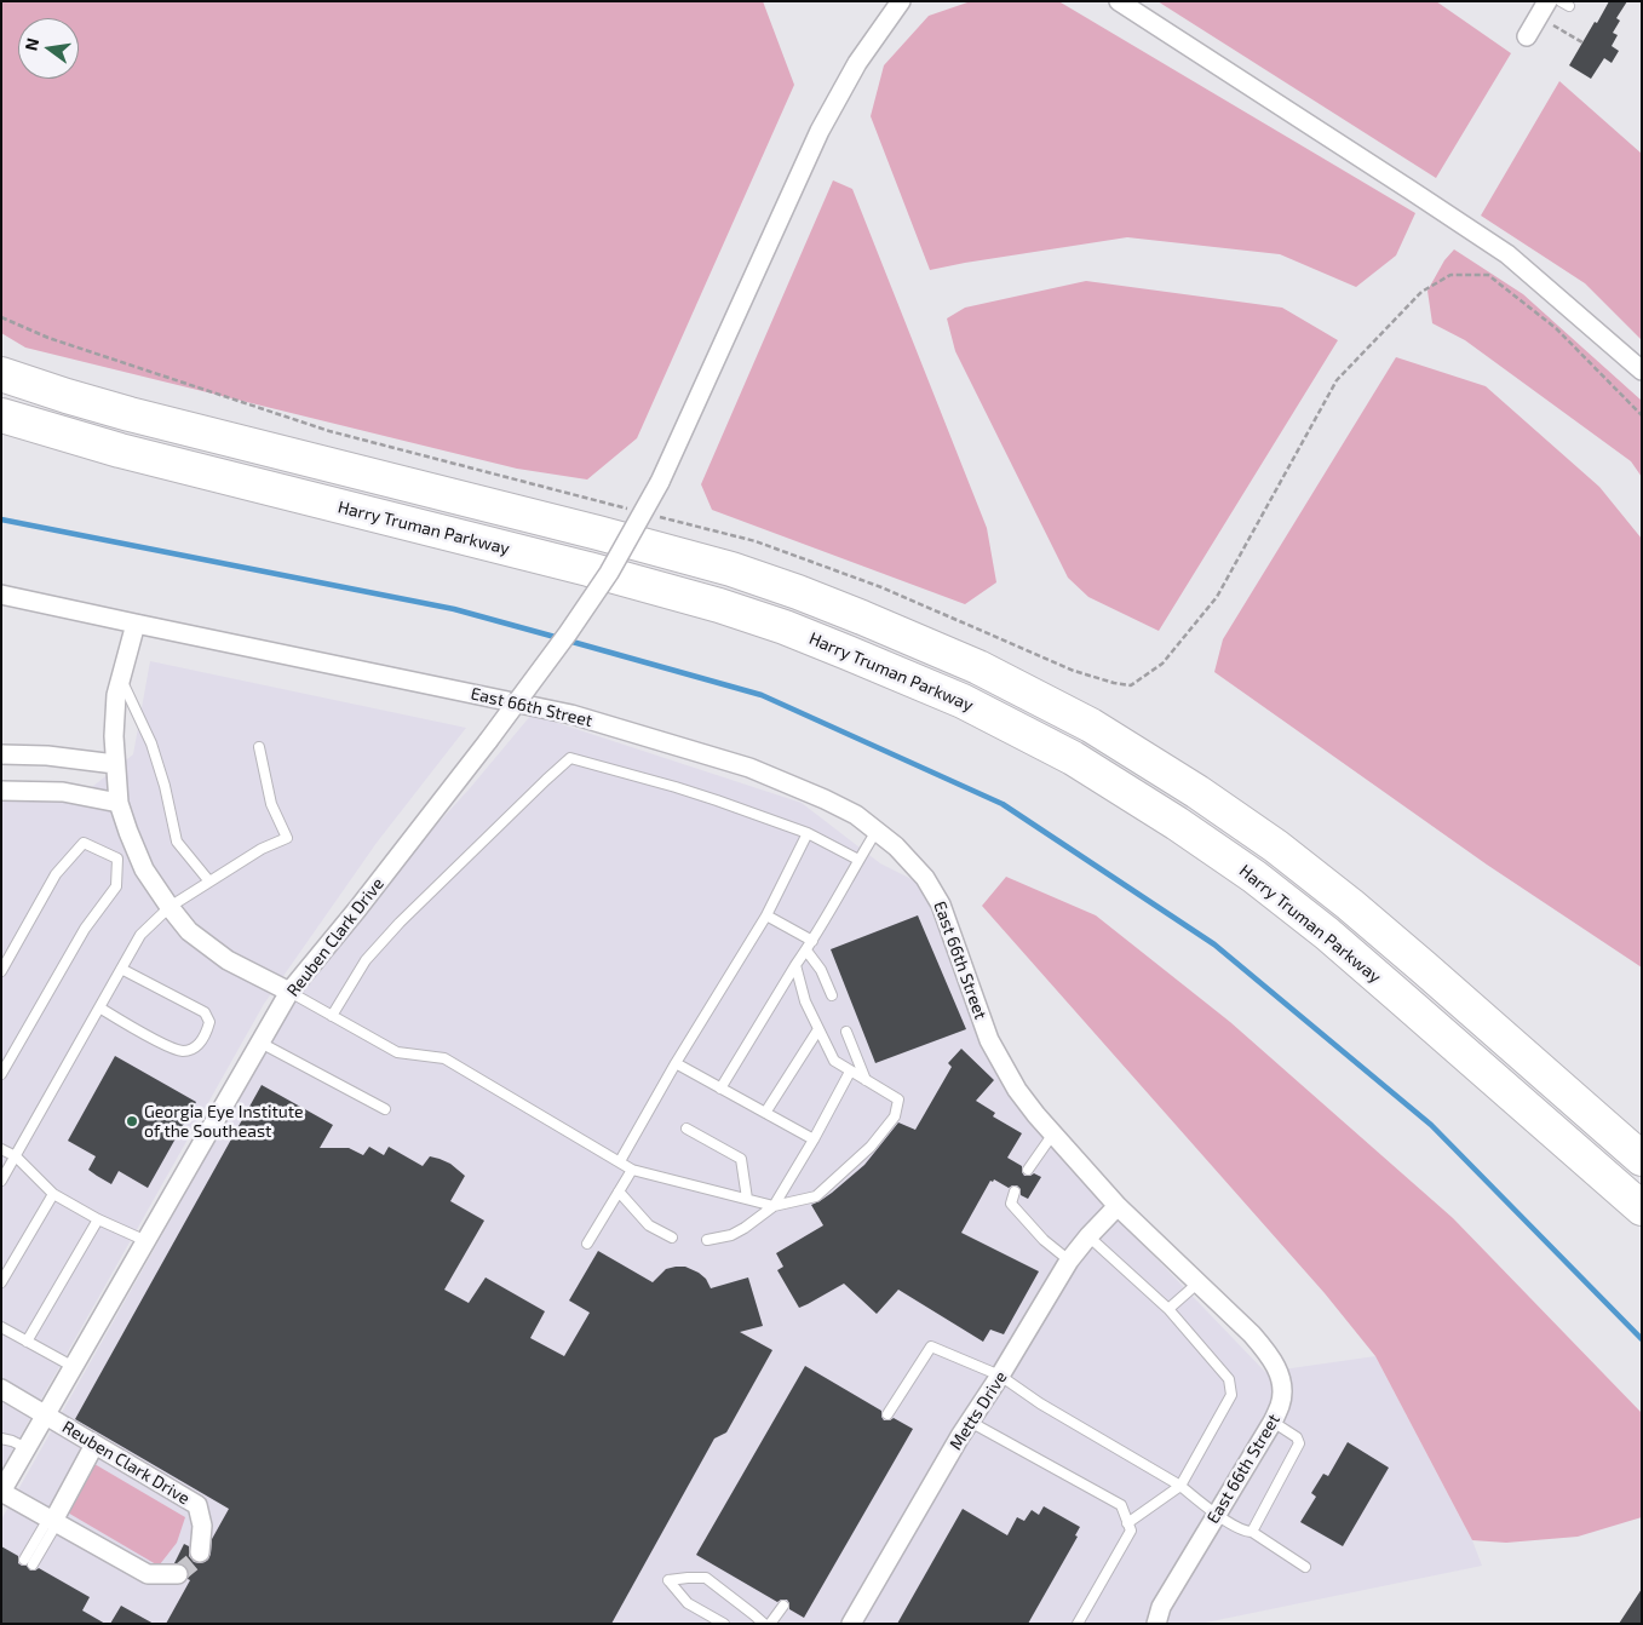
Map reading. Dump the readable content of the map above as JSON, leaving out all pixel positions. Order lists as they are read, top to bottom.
{
  "streets": {
    "highway": ["Harry Truman Parkway"],
    "street": ["East 66th Street", "Reuben Clark Drive", "Metts Drive"]
  },
  "crossings": [
    ["East 66th Street", "Metts Drive"]
  ],
  "places": ["Georgia Eye Institute of the Southeast"],
  "north": "left"
}
